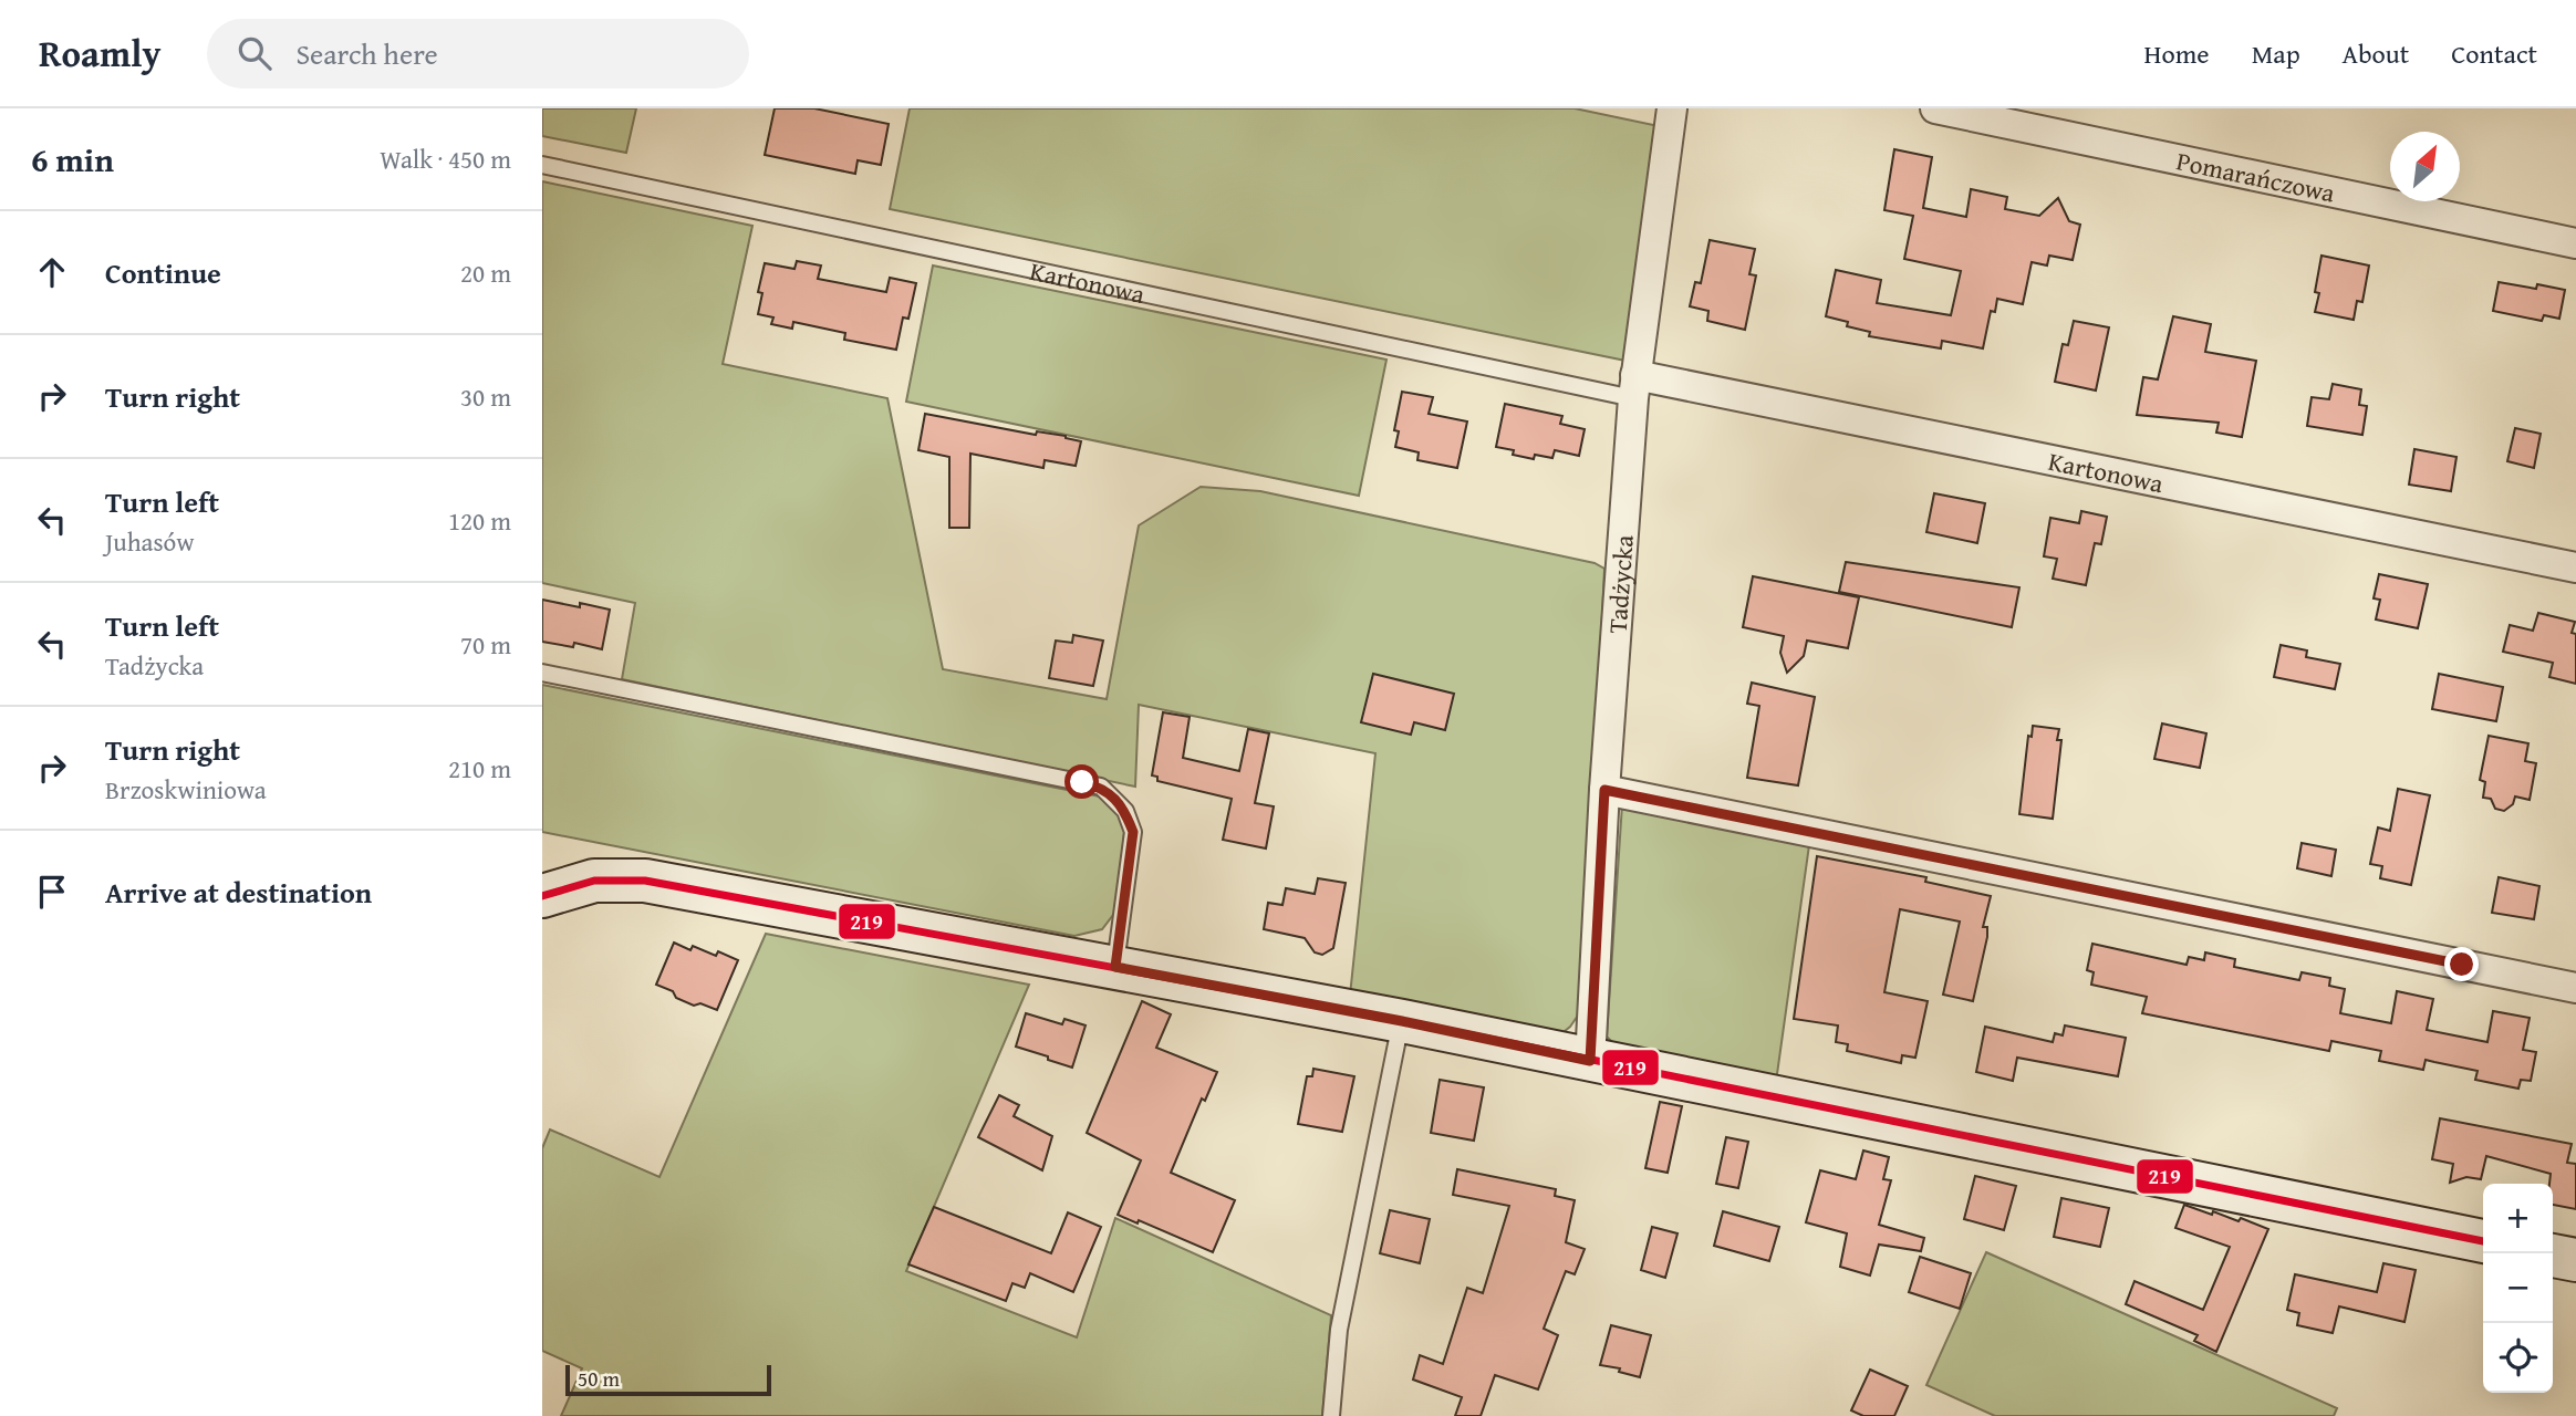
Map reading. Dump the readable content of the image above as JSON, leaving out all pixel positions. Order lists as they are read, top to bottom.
{
  "streets": {
    "street": ["Pomarańczowa", "Kartonowa", "Tadżycka"]
  },
  "crossings": [
    ["Kartonowa", "Tadżycka"]
  ],
  "lines": ["transit line 219"],
  "scale_bar": "50 m",
  "north": "top right",
  "page": {
    "header": "Roamly",
    "search": "Search here",
    "nav": [
      "Home",
      "Map",
      "About",
      "Contact"
    ],
    "heading": ["6 min", "Walk · 450 m"],
    "list": [
      ["Continue", "20 m"],
      ["Turn right", "30 m"],
      ["Turn left", "Juhasów", "120 m"],
      ["Turn left", "Tadżycka", "70 m"],
      ["Turn right", "Brzoskwiniowa", "210 m"],
      "Arrive at destination"
    ],
    "map_buttons": ["+", "−"],
    "scale": "50 m"
  }
}
